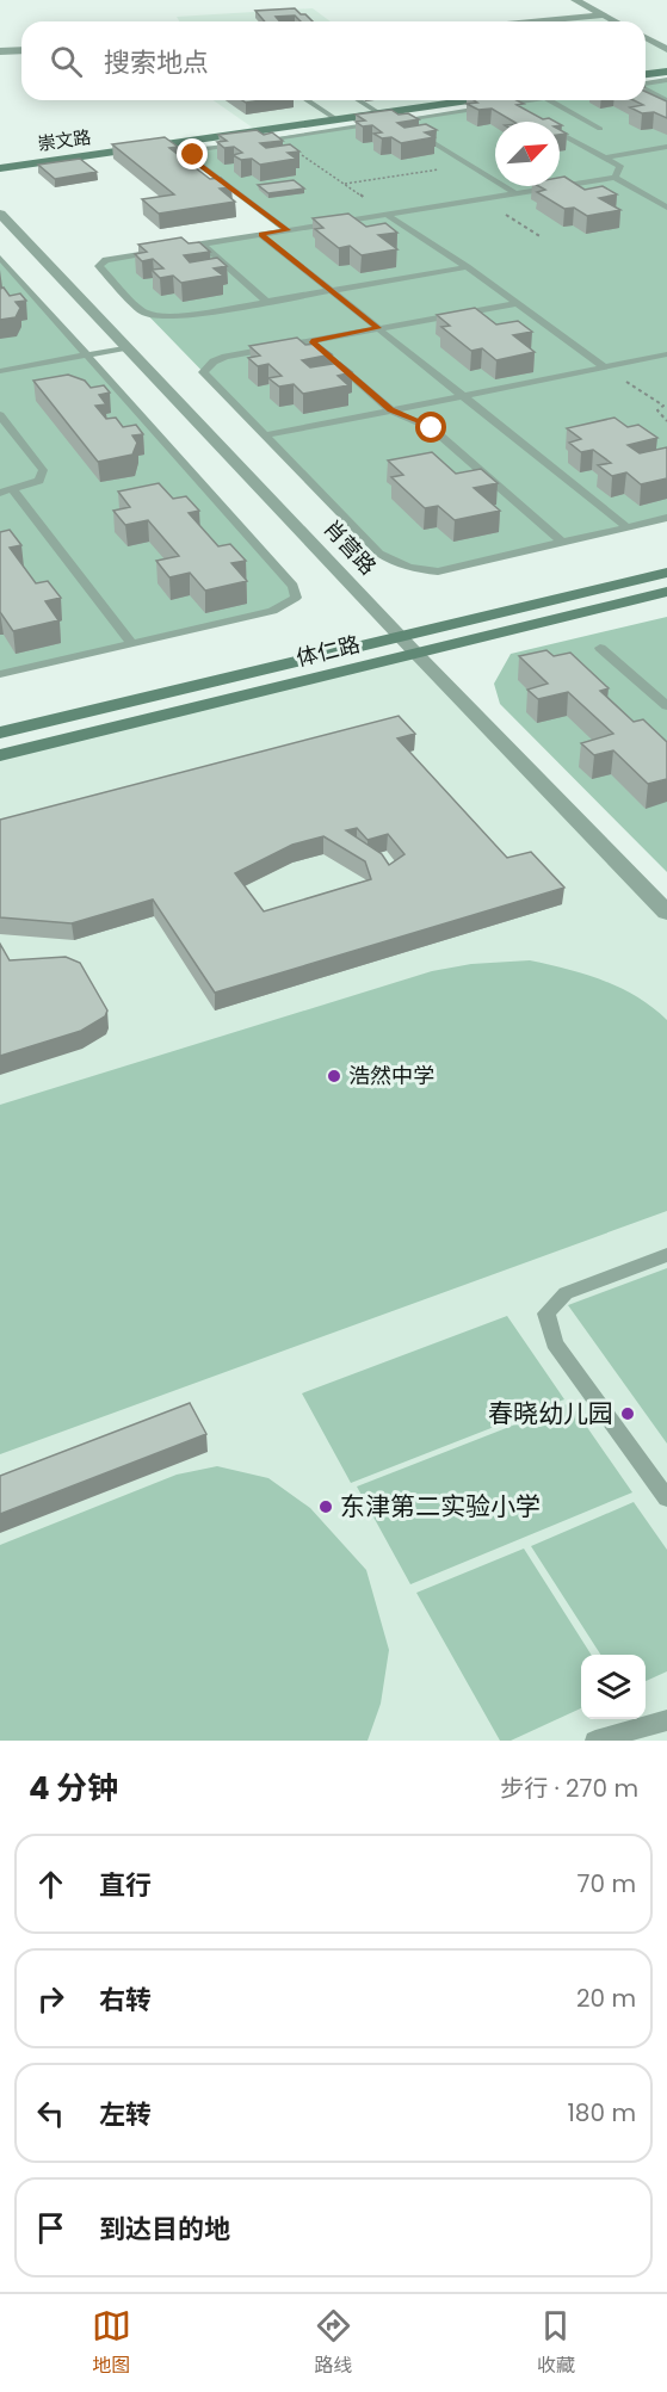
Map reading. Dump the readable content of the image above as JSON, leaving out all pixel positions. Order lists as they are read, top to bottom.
{
  "streets": {
    "street": ["崇文路", "肖营路", "体仁路"]
  },
  "crossings": [
    ["肖营路", "体仁路"]
  ],
  "places": ["浩然中学", "春晓幼儿园", "东津第二实验小学"],
  "north": "top right",
  "page": {
    "search": "搜索地点",
    "heading": ["4 分钟", "步行 · 270 m"],
    "list": [
      ["直行", "70 m"],
      ["右转", "20 m"],
      ["左转", "180 m"],
      "到达目的地"
    ],
    "nav": ["地图", "路线", "收藏"]
  }
}
